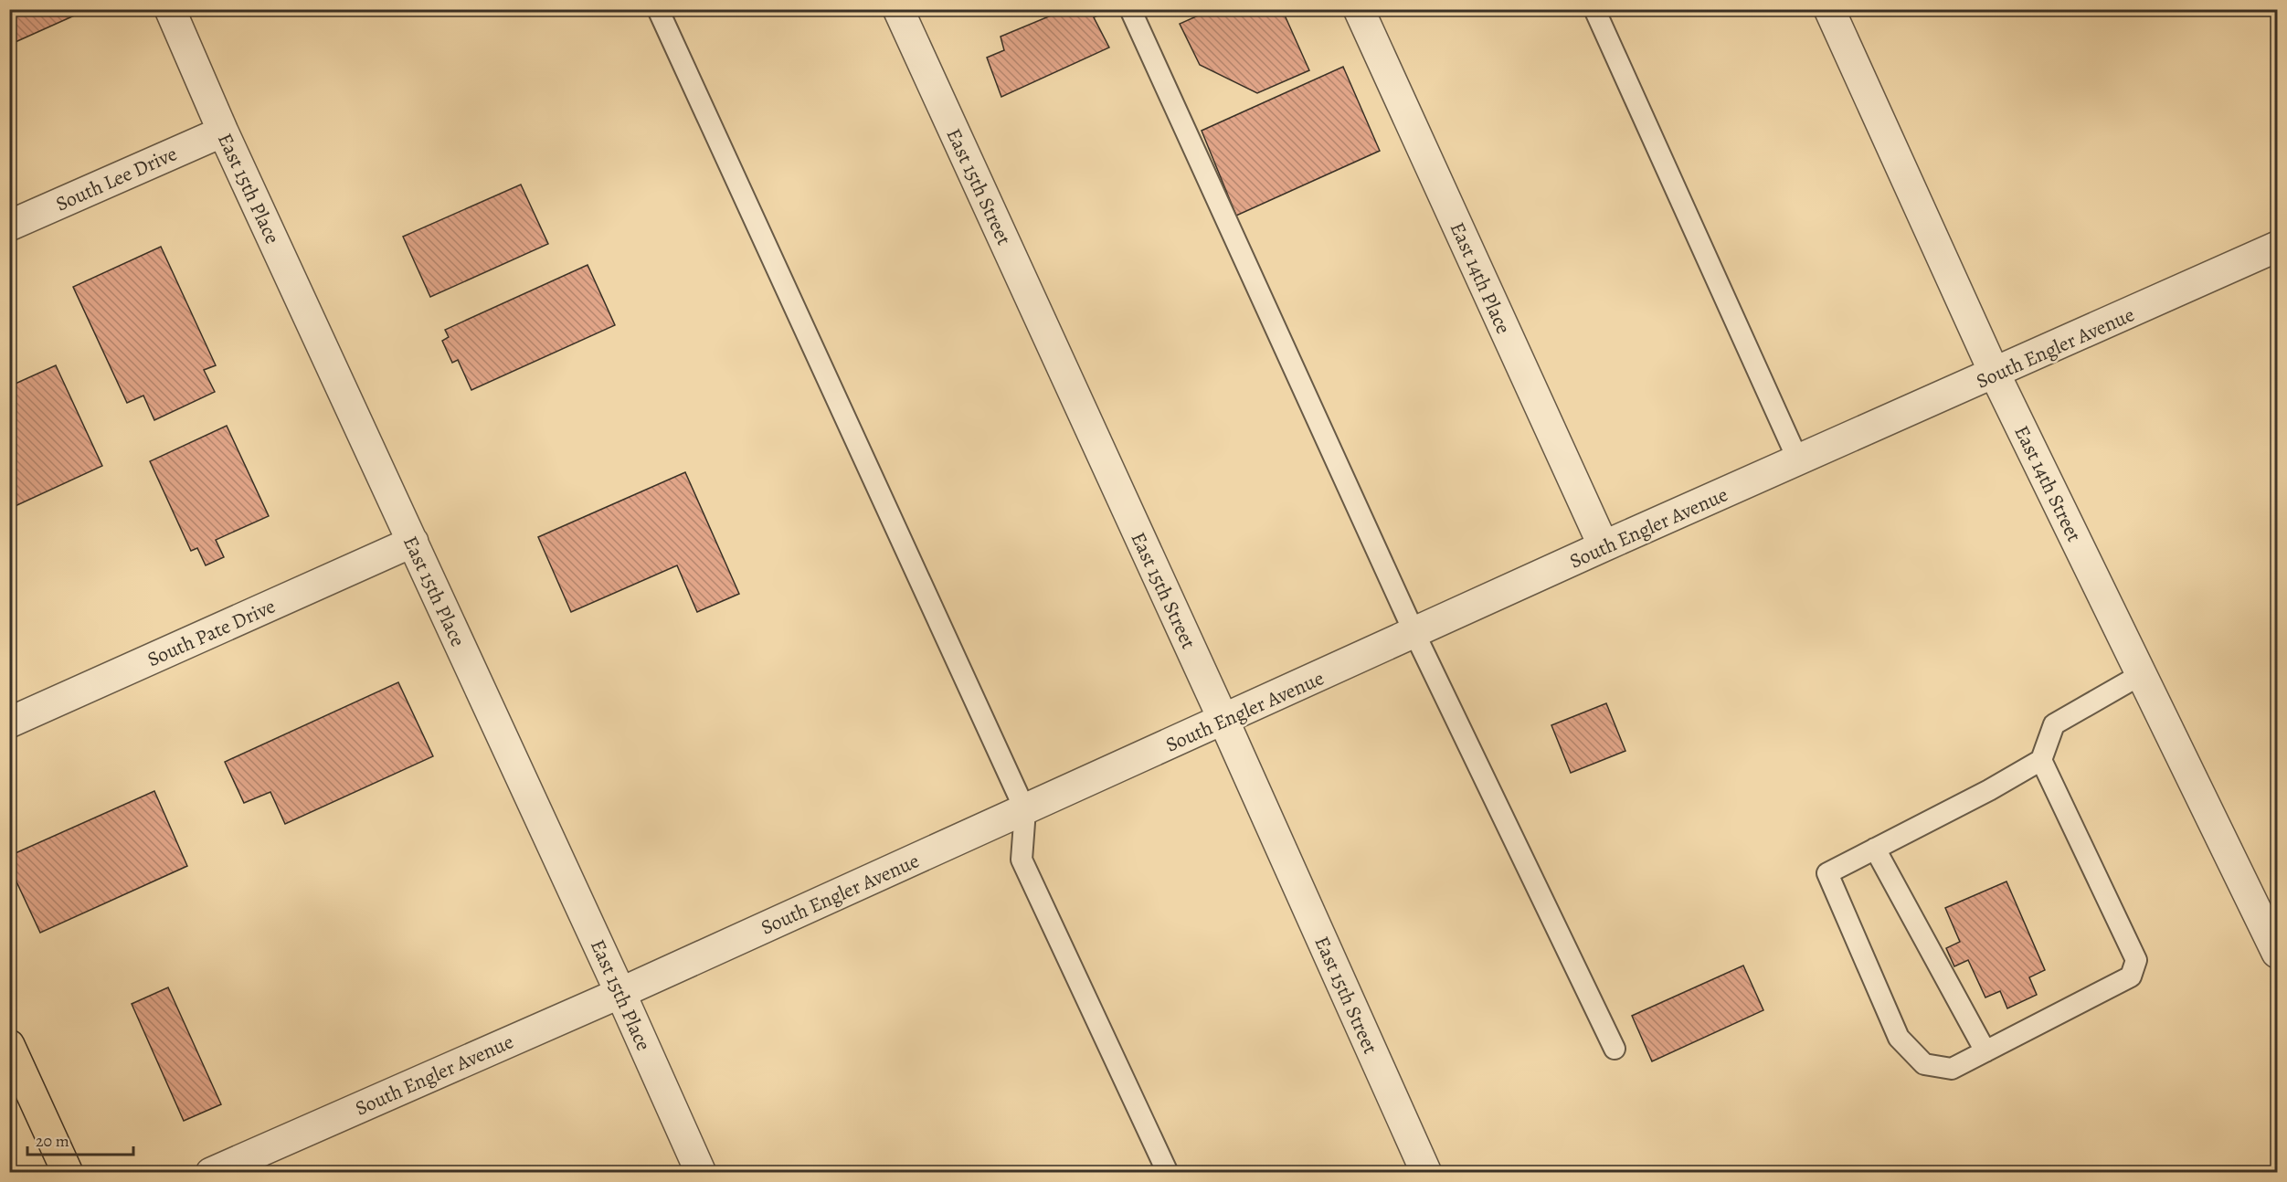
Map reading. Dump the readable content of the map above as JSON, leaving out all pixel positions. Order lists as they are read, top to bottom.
{
  "streets": {
    "street": [
      "South Lee Drive",
      "East 15th Street",
      "East 15th Place",
      "East 14th Place",
      "South Engler Avenue",
      "East 14th Street",
      "South Pate Drive"
    ]
  },
  "crossings": [
    ["South Lee Drive", "East 15th Place"],
    ["East 15th Street", "South Engler Avenue"],
    ["East 15th Place", "South Engler Avenue"],
    ["East 15th Place", "South Pate Drive"],
    ["East 14th Place", "South Engler Avenue"],
    ["South Engler Avenue", "East 14th Street"]
  ],
  "scale_bar": "20 m"
}
